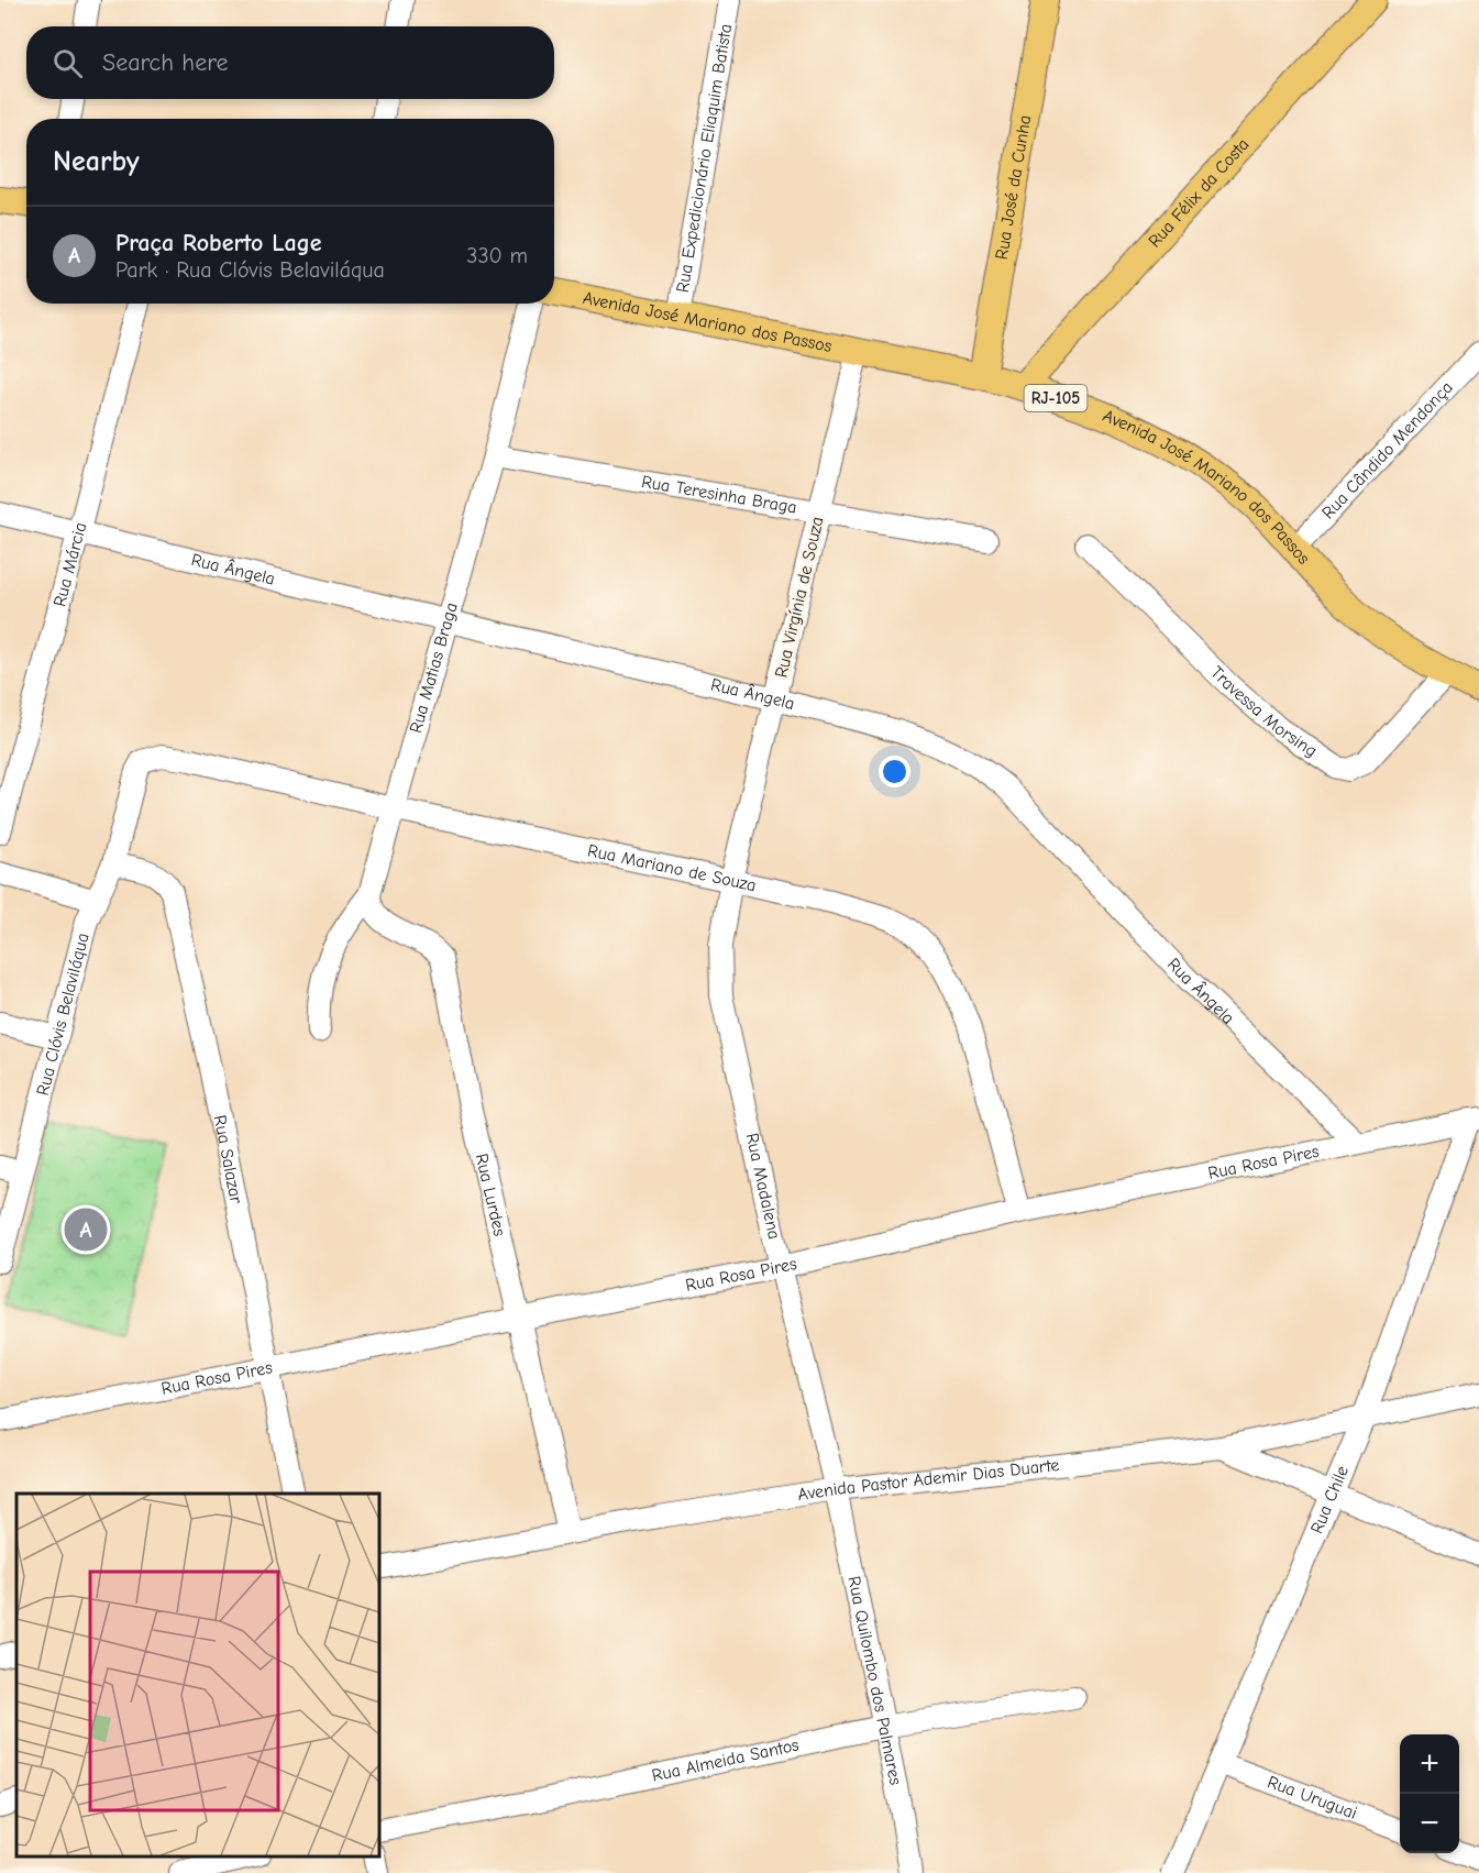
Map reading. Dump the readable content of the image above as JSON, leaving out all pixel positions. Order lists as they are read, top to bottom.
{
  "streets": {
    "main road": [
      "Rua José da Cunha",
      "Rua Félix da Costa",
      "Avenida José Mariano dos Passos",
      "RJ-105"
    ],
    "street": [
      "Rua Expedicionário Eliaquim Batista",
      "Rua Cândido Mendonça",
      "Rua Teresinha Braga",
      "Rua Márcia",
      "Rua Ângela",
      "Rua Virgínia de Souza",
      "Rua Matias Braga",
      "Travessa Morsing",
      "Rua Mariano de Souza",
      "Rua Clóvis Belaviláqua",
      "Rua Salazar",
      "Rua Rosa Pires",
      "Rua Madalena",
      "Rua Lurdes",
      "Avenida Pastor Ademir Dias Duarte",
      "Rua Chile",
      "Rua Quilombo dos Palmares",
      "Rua Almeida Santos",
      "Rua Uruguai"
    ]
  },
  "crossings": [
    ["Rua Expedicionário Eliaquim Batista", "Avenida José Mariano dos Passos"],
    ["Rua José da Cunha", "Avenida José Mariano dos Passos"],
    ["Rua Félix da Costa", "Avenida José Mariano dos Passos"],
    ["Avenida José Mariano dos Passos", "Rua Cândido Mendonça"],
    ["Avenida José Mariano dos Passos", "Rua Virgínia de Souza"],
    ["Avenida José Mariano dos Passos", "Travessa Morsing"],
    ["Rua Teresinha Braga", "Rua Virgínia de Souza"],
    ["Rua Teresinha Braga", "Rua Matias Braga"],
    ["Rua Márcia", "Rua Ângela"],
    ["Rua Ângela", "Rua Virgínia de Souza"],
    ["Rua Ângela", "Rua Matias Braga"],
    ["Rua Ângela", "Rua Rosa Pires"],
    ["Rua Virgínia de Souza", "Rua Mariano de Souza"],
    ["Rua Virgínia de Souza", "Rua Madalena"],
    ["Rua Matias Braga", "Rua Mariano de Souza"],
    ["Rua Matias Braga", "Rua Lurdes"],
    ["Rua Mariano de Souza", "Rua Clóvis Belaviláqua"],
    ["Rua Mariano de Souza", "Rua Rosa Pires"],
    ["Rua Mariano de Souza", "Rua Madalena"],
    ["Rua Clóvis Belaviláqua", "Rua Salazar"],
    ["Rua Salazar", "Rua Rosa Pires"],
    ["Rua Rosa Pires", "Rua Madalena"],
    ["Rua Rosa Pires", "Rua Lurdes"],
    ["Rua Rosa Pires", "Rua Chile"],
    ["Rua Madalena", "Avenida Pastor Ademir Dias Duarte"],
    ["Rua Madalena", "Rua Quilombo dos Palmares"],
    ["Rua Lurdes", "Avenida Pastor Ademir Dias Duarte"],
    ["Avenida Pastor Ademir Dias Duarte", "Rua Chile"],
    ["Avenida Pastor Ademir Dias Duarte", "Rua Quilombo dos Palmares"],
    ["Rua Chile", "Rua Uruguai"],
    ["Rua Quilombo dos Palmares", "Rua Almeida Santos"]
  ],
  "page": {
    "search": "Search here",
    "heading": "Nearby",
    "list": [
      {
        "mark": "A",
        "name": "Praça Roberto Lage",
        "note": "Park · Rua Clóvis Belaviláqua",
        "value": "330 m"
      }
    ],
    "pins": "A",
    "map_buttons": ["+", "−"]
  }
}
